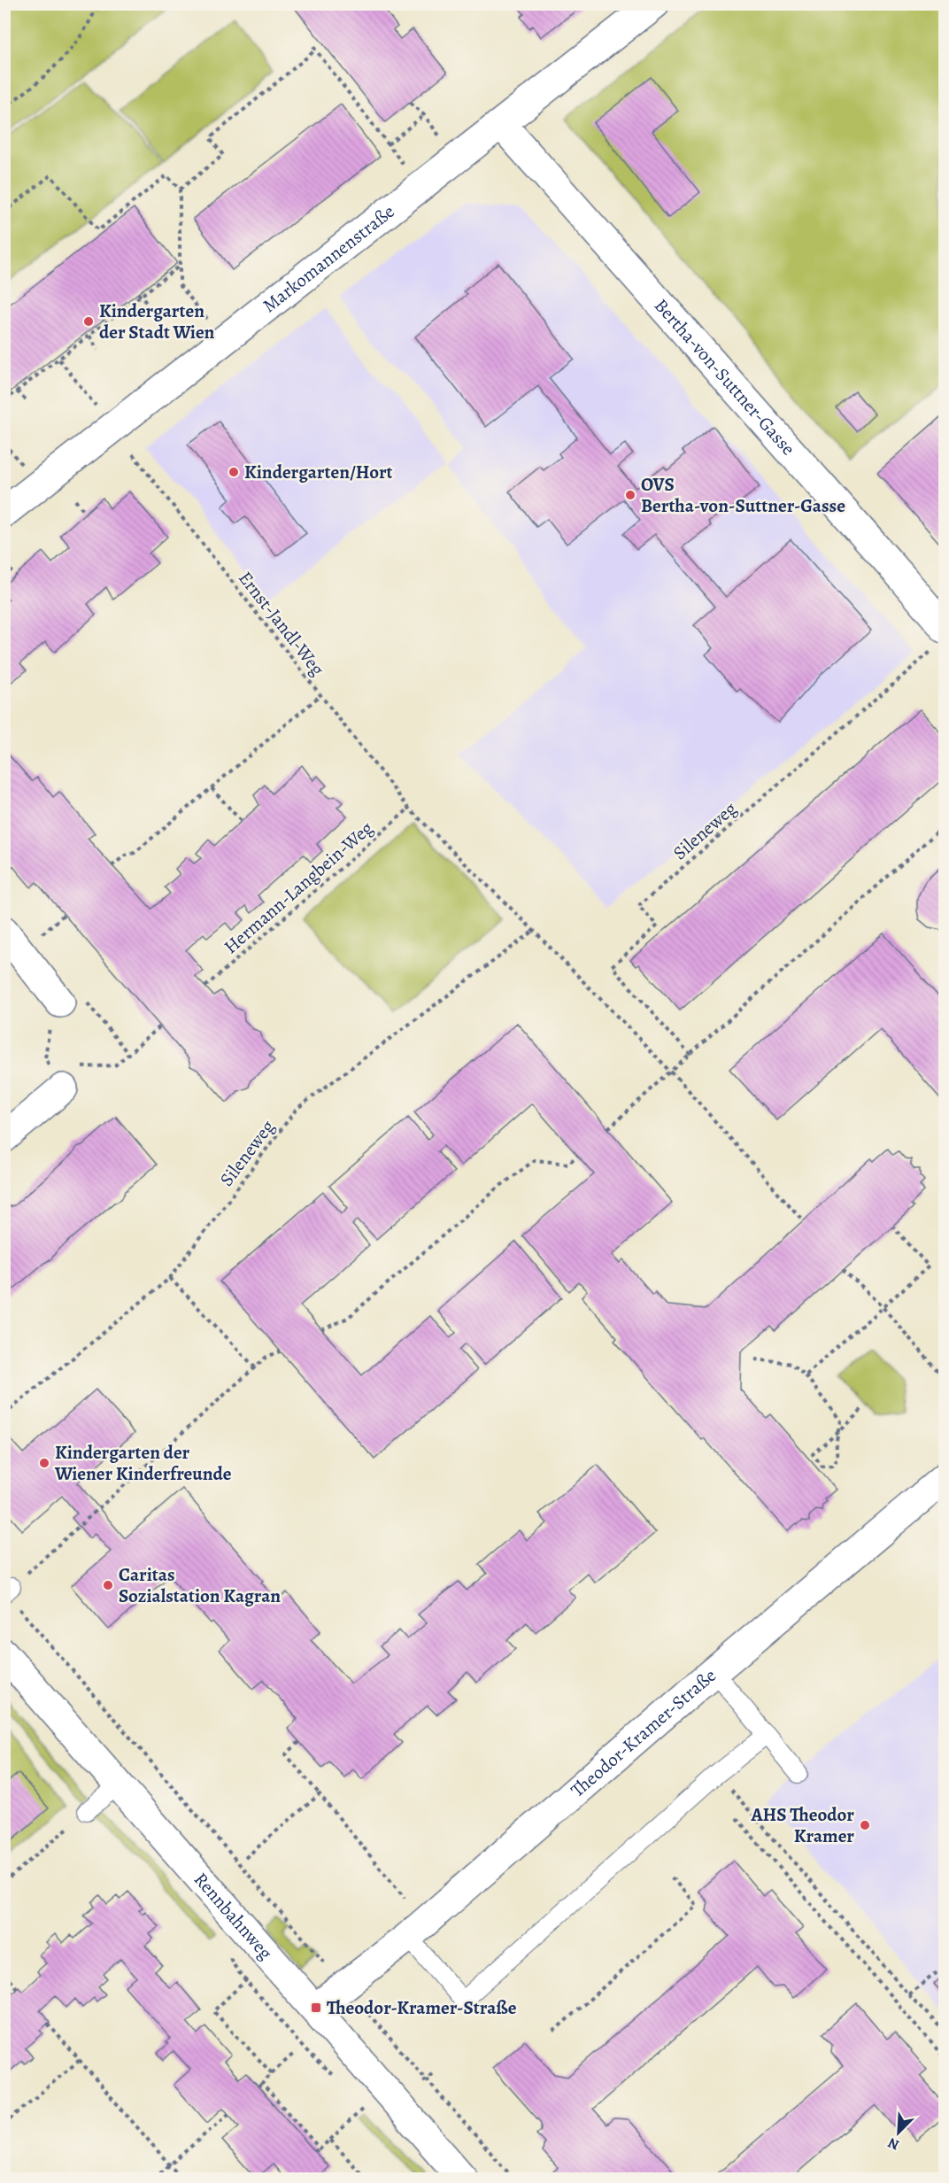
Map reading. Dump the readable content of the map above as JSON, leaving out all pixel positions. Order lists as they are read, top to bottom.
{
  "streets": {
    "street": [
      "Markomannenstraße",
      "Bertha-von-Suttner-Gasse",
      "Theodor-Kramer-Straße",
      "Rennbahnweg"
    ],
    "path": ["Ernst-Jandl-Weg", "Sileneweg", "Hermann-Langbein-Weg"]
  },
  "crossings": [
    ["Markomannenstraße", "Bertha-von-Suttner-Gasse"],
    ["Bertha-von-Suttner-Gasse", "Sileneweg"],
    ["Ernst-Jandl-Weg", "Sileneweg"],
    ["Ernst-Jandl-Weg", "Hermann-Langbein-Weg"],
    ["Theodor-Kramer-Straße", "Rennbahnweg"]
  ],
  "places": {
    "other": [
      "Kindergarten der Stadt Wien",
      "Kindergarten/Hort",
      "OVS Bertha-von-Suttner-Gasse",
      "Kindergarten der Wiener Kinderfreunde",
      "Caritas Sozialstation Kagran",
      "AHS Theodor Kramer"
    ],
    "transit": ["Theodor-Kramer-Straße"]
  },
  "north": "bottom left"
}
